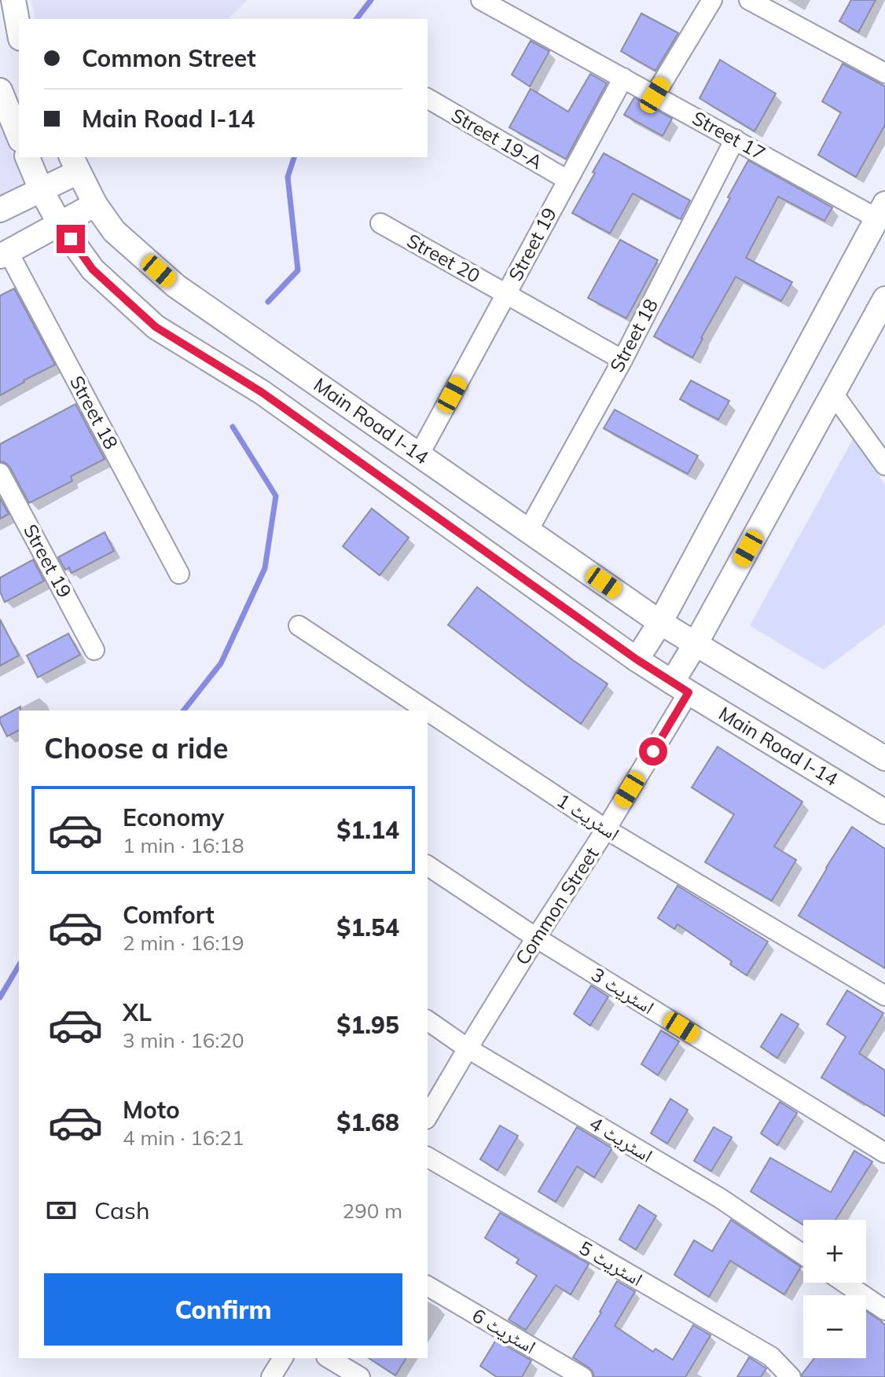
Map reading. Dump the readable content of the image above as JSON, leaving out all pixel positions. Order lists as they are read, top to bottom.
{
  "streets": {
    "main road": ["Main Road I-14"],
    "street": [
      "Street 17",
      "Street 19-A",
      "Street 19",
      "Street 20",
      "Street 18",
      "اسٹریٹ 1",
      "Common Street",
      "اسٹریٹ 3",
      "اسٹریٹ 4",
      "اسٹریٹ 5",
      "اسٹریٹ 6"
    ]
  },
  "crossings": [
    ["Street 17", "Street 19"],
    ["Street 17", "Street 18"],
    ["Street 19-A", "Street 19"],
    ["Street 19", "Street 20"],
    ["Street 19", "Street 18"],
    ["Street 18", "Main Road I-14"],
    ["Main Road I-14", "Common Street"],
    ["اسٹریٹ 1", "Common Street"],
    ["Common Street", "اسٹریٹ 3"],
    ["Common Street", "اسٹریٹ 4"]
  ],
  "page": {
    "banner": ["Common Street", "Main Road I-14"],
    "heading": "Choose a ride",
    "list": [
      {
        "name": "Economy",
        "note": "1 min · 16:18",
        "value": "$1.14"
      },
      {
        "name": "Comfort",
        "note": "2 min · 16:19",
        "value": "$1.54"
      },
      {
        "name": "XL",
        "note": "3 min · 16:20",
        "value": "$1.95"
      },
      {
        "name": "Moto",
        "note": "4 min · 16:21",
        "value": "$1.68"
      }
    ],
    "pay": ["Cash", "290 m"],
    "map_buttons": ["+", "−"],
    "buttons": "Confirm"
  }
}
